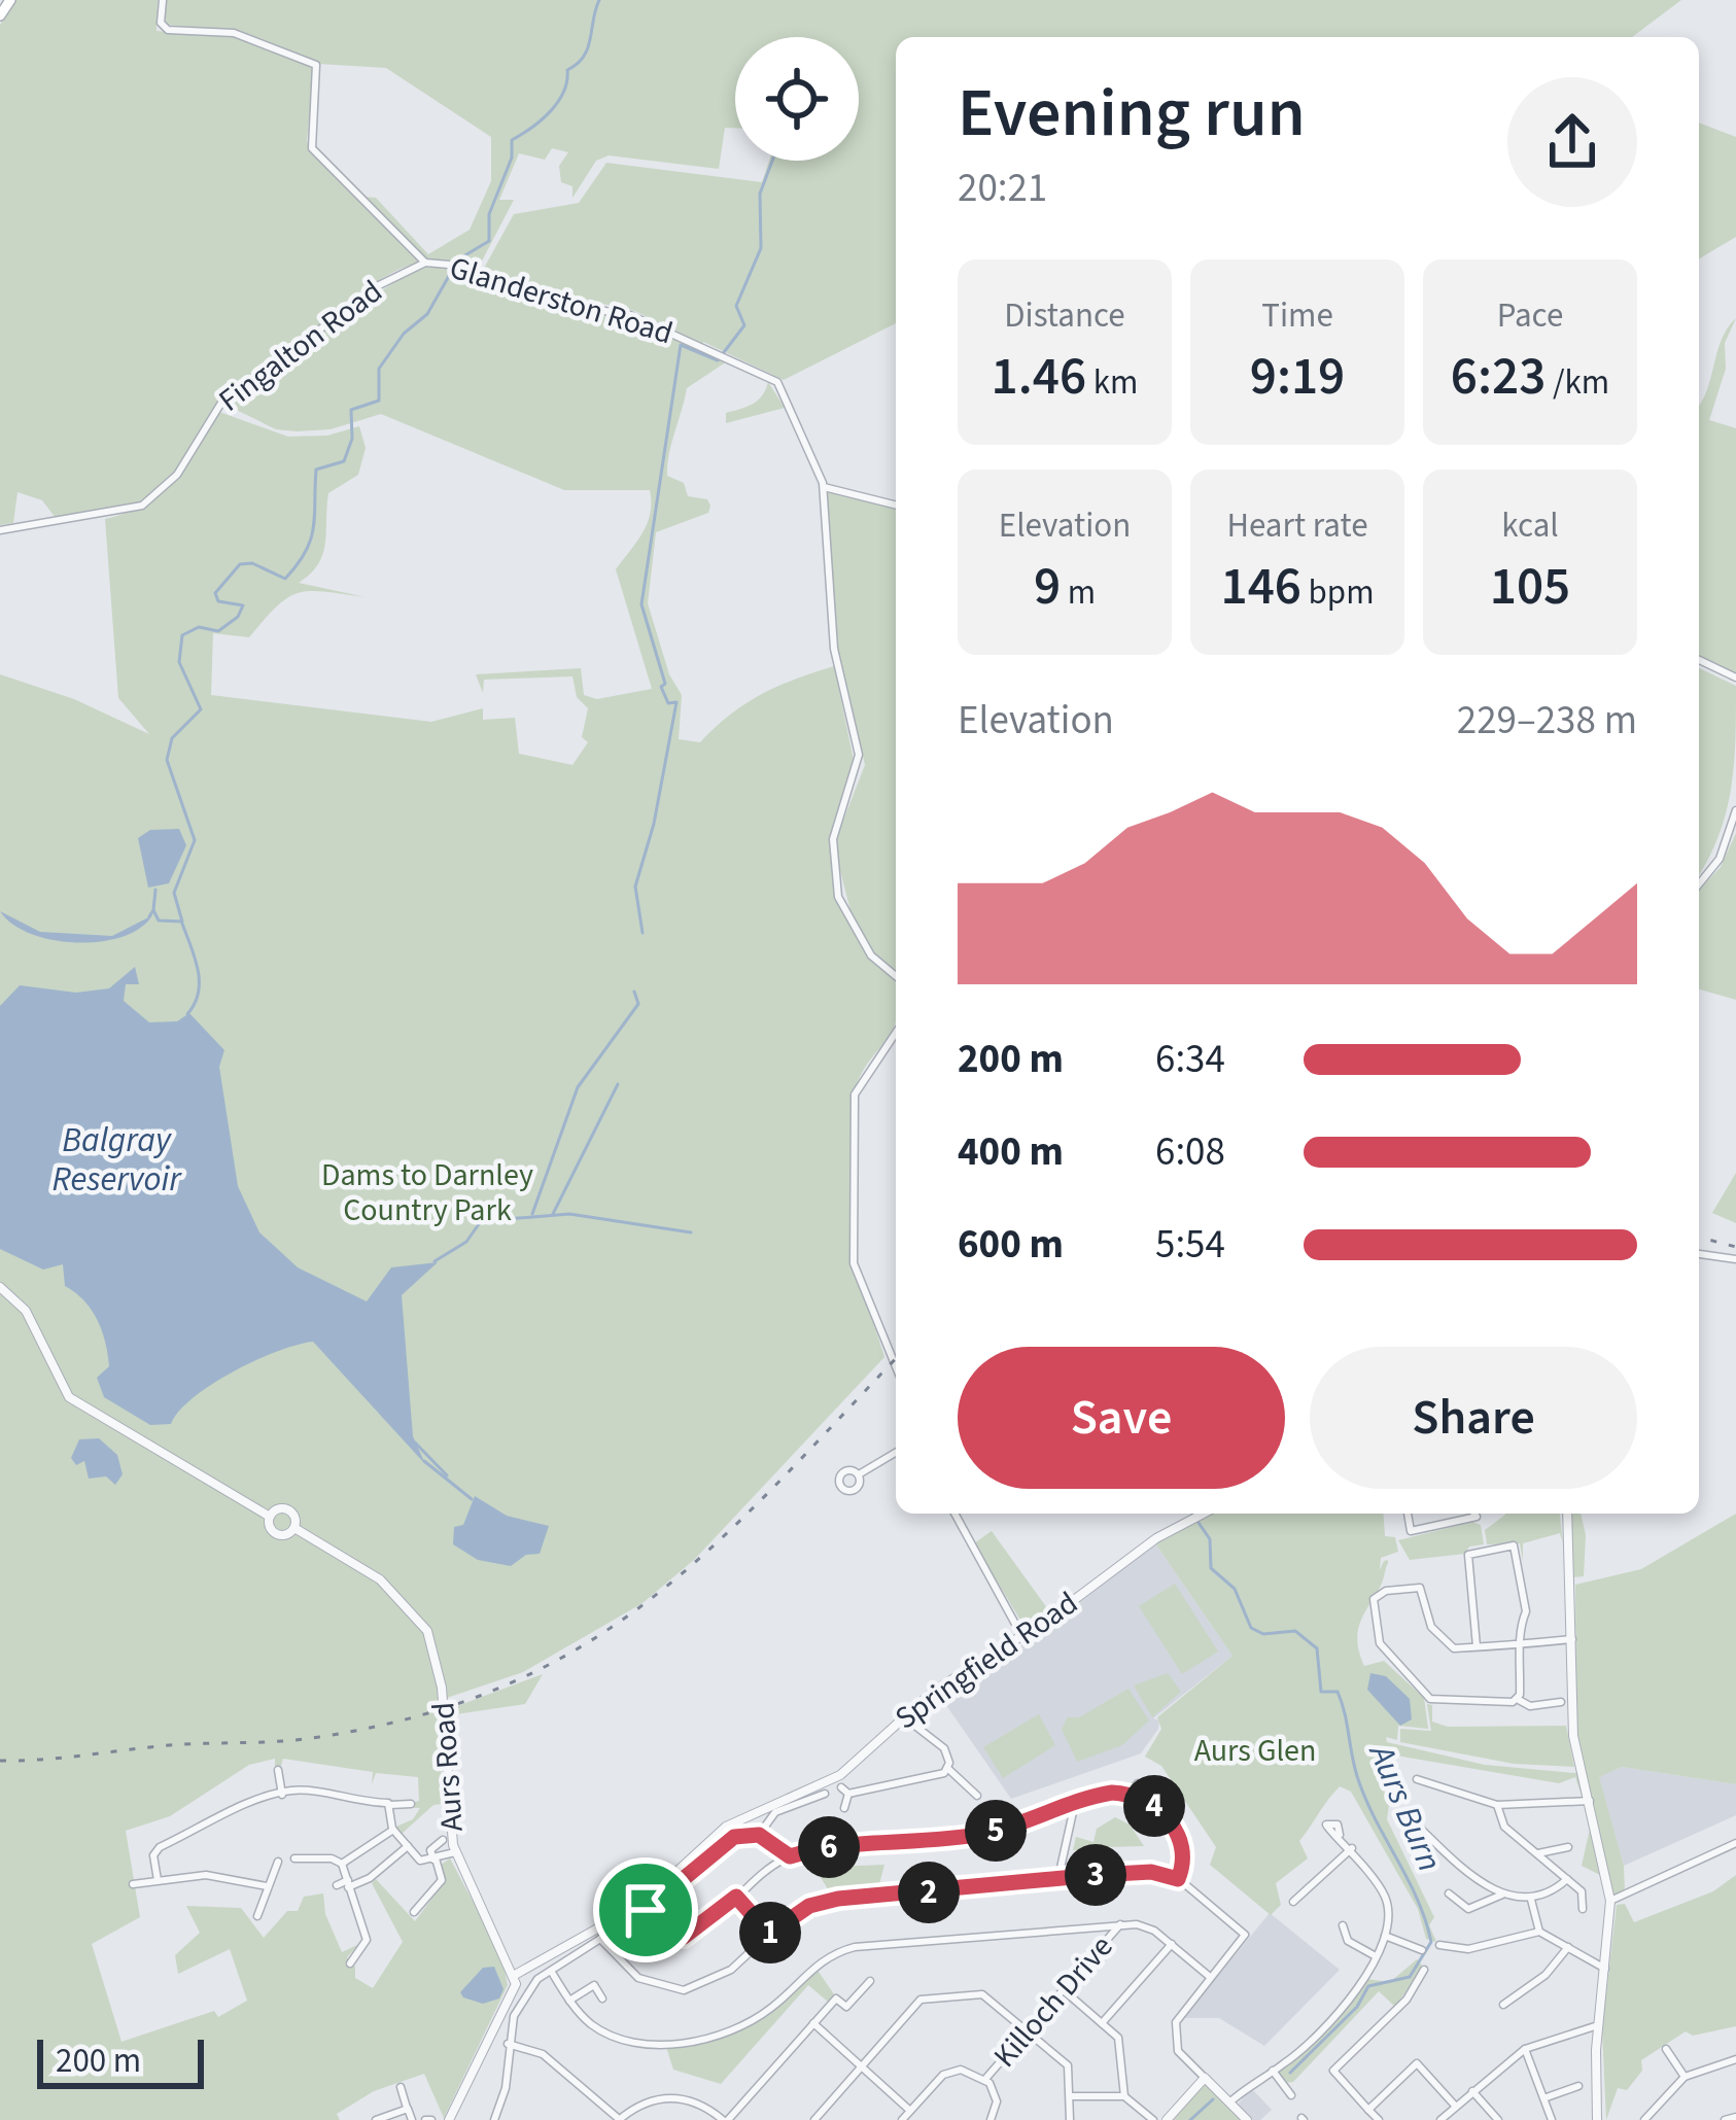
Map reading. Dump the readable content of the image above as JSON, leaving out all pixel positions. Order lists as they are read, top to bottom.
{
  "streets": {
    "street": [
      "Glanderston Road",
      "Fingalton Road",
      "Springfield Road",
      "Aurs Road",
      "Killoch Drive"
    ]
  },
  "crossings": [
    ["Glanderston Road", "Fingalton Road"],
    ["Springfield Road", "Aurs Road"]
  ],
  "water": ["Balgray Reservoir", "Aurs Burn"],
  "parks": ["Dams to Darnley Country Park", "Aurs Glen"],
  "scale_bar": "200 m",
  "page": {
    "heading": ["Evening run", "20:21"],
    "stats": [
      ["Distance", "1.46 km"],
      ["Time", "9:19"],
      ["Pace", "6:23 /km"],
      ["Elevation", "9 m"],
      ["Heart rate", "146 bpm"],
      ["kcal", "105"]
    ],
    "chart": ["Elevation", "229–238 m"],
    "list": [
      {
        "name": "200 m",
        "note": "6:34"
      },
      {
        "name": "400 m",
        "note": "6:08"
      },
      {
        "name": "600 m",
        "note": "5:54"
      }
    ],
    "buttons": ["Save", "Share"],
    "pins": [
      "4",
      "5",
      "6",
      "3",
      "2",
      "1"
    ],
    "scale": "200 m"
  }
}
